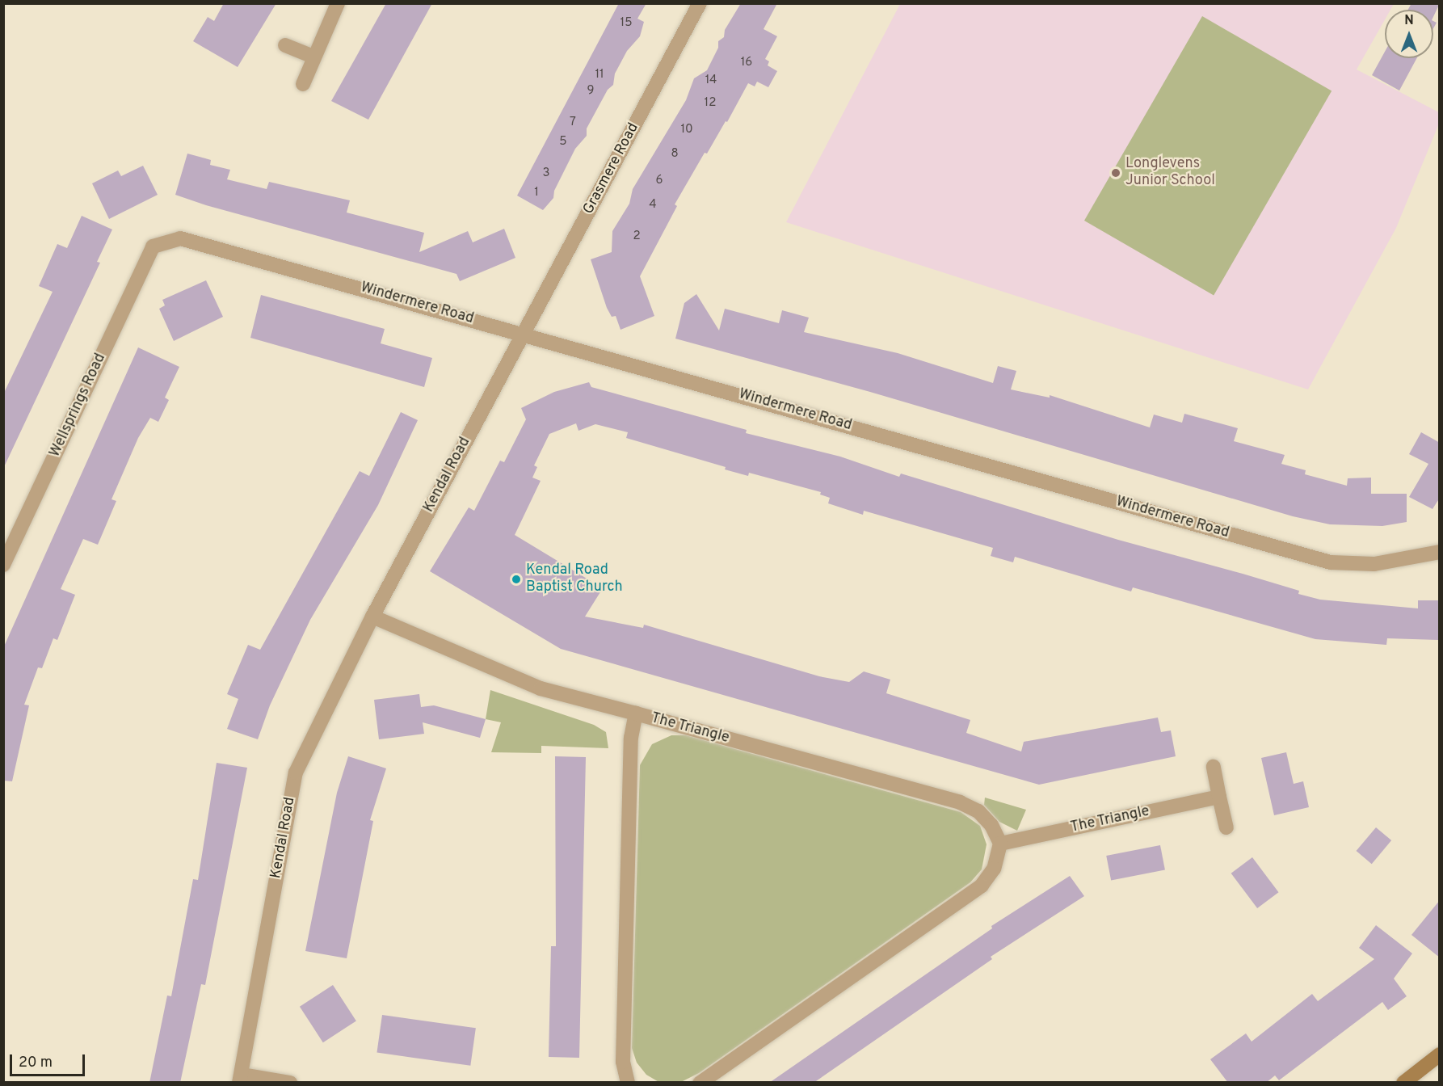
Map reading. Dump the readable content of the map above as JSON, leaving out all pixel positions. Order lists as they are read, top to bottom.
{
  "streets": {
    "street": [
      "Grasmere Road",
      "Windermere Road",
      "Wellsprings Road",
      "Kendal Road",
      "The Triangle"
    ]
  },
  "crossings": [
    ["Grasmere Road", "Windermere Road"],
    ["Grasmere Road", "Kendal Road"],
    ["Windermere Road", "Wellsprings Road"],
    ["Windermere Road", "Kendal Road"]
  ],
  "places": ["Longlevens Junior School", "Kendal Road Baptist Church"],
  "house_numbers": [
    "15",
    "16",
    "11",
    "14",
    "9",
    "12",
    "7",
    "10",
    "5",
    "8",
    "3",
    "6",
    "1",
    "4",
    "2"
  ],
  "scale_bar": "20 m",
  "north": "top"
}
